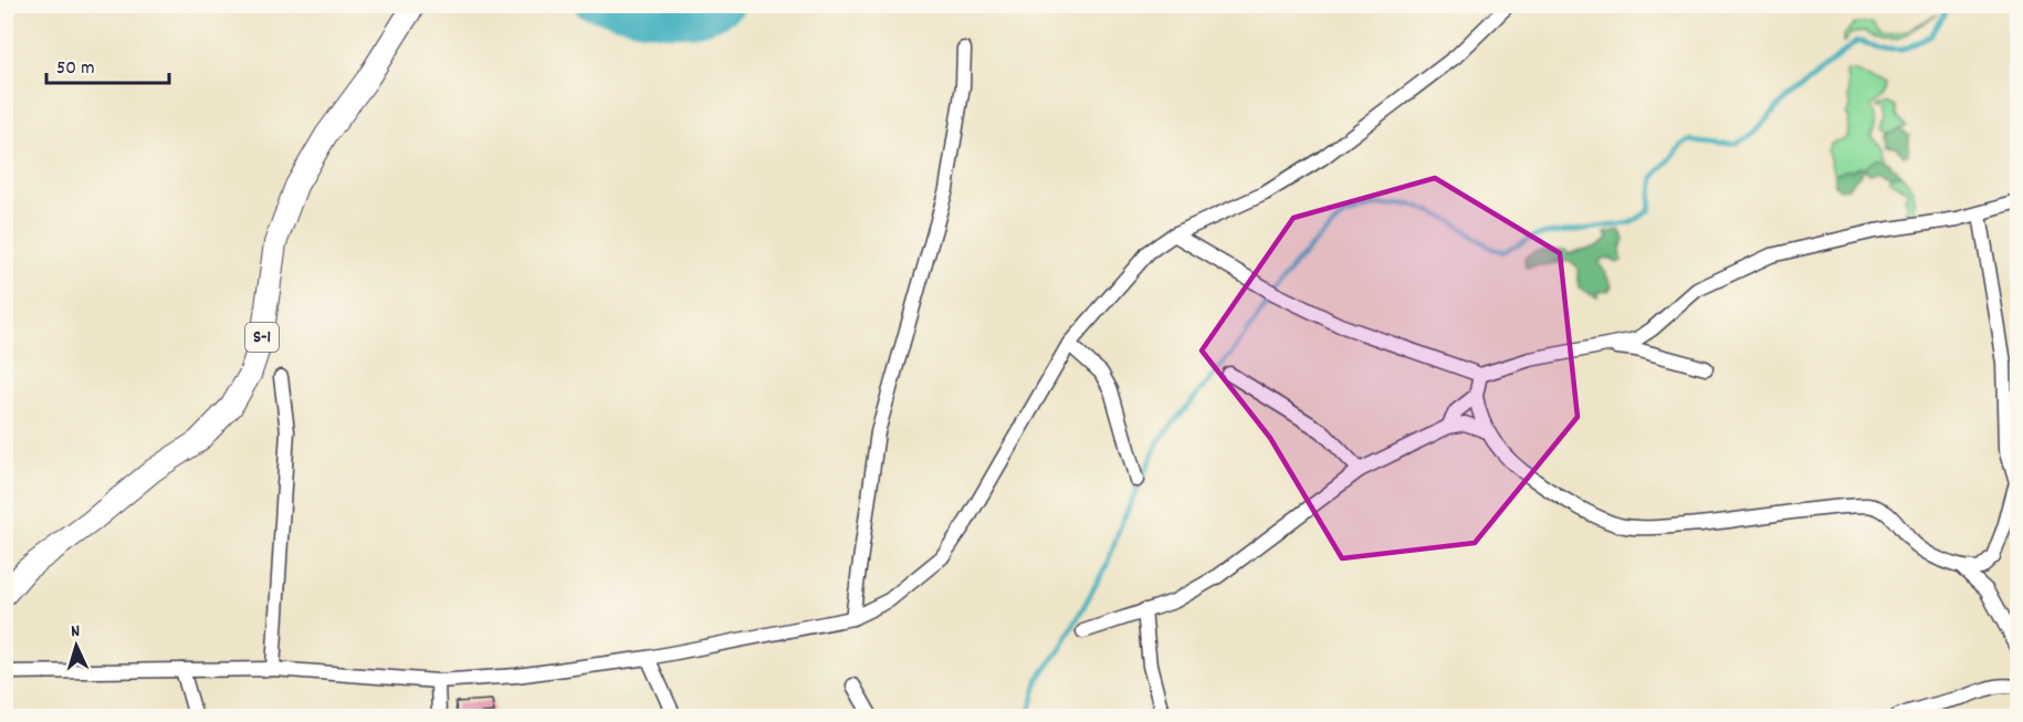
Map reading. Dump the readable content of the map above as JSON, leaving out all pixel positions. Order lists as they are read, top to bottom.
{
  "streets": {
    "main road": ["S-1"]
  },
  "scale_bar": "50 m",
  "north": "top"
}
